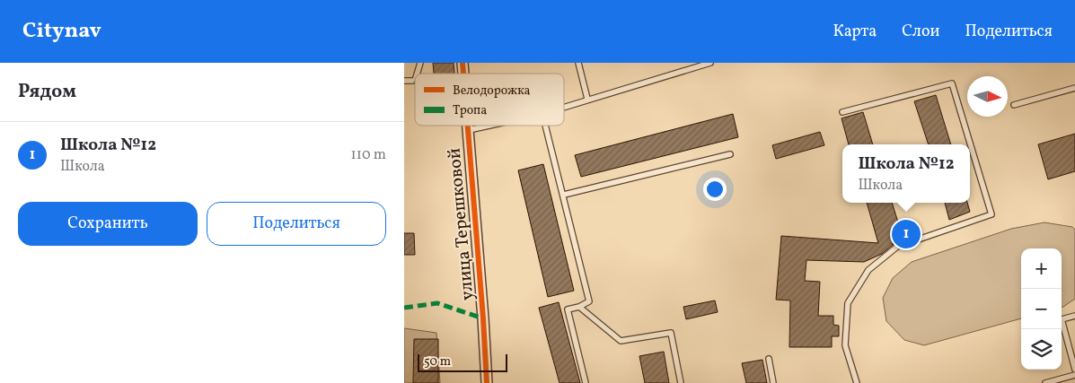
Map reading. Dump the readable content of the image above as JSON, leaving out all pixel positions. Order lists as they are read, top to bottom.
{
  "streets": {
    "street": ["улица Терешковой"]
  },
  "legend": ["Велодорожка", "Тропа"],
  "scale_bar": "50 m",
  "north": "right",
  "page": {
    "header": "Citynav",
    "nav": ["Карта", "Слои", "Поделиться"],
    "heading": "Рядом",
    "list": [
      {
        "mark": "1",
        "name": "Школа №12",
        "note": "Школа",
        "value": "110 m"
      }
    ],
    "popup": ["Школа №12", "Школа"],
    "buttons": ["Сохранить", "Поделиться"],
    "pins": "1",
    "map_buttons": ["+", "−"],
    "scale": "50 m"
  }
}
